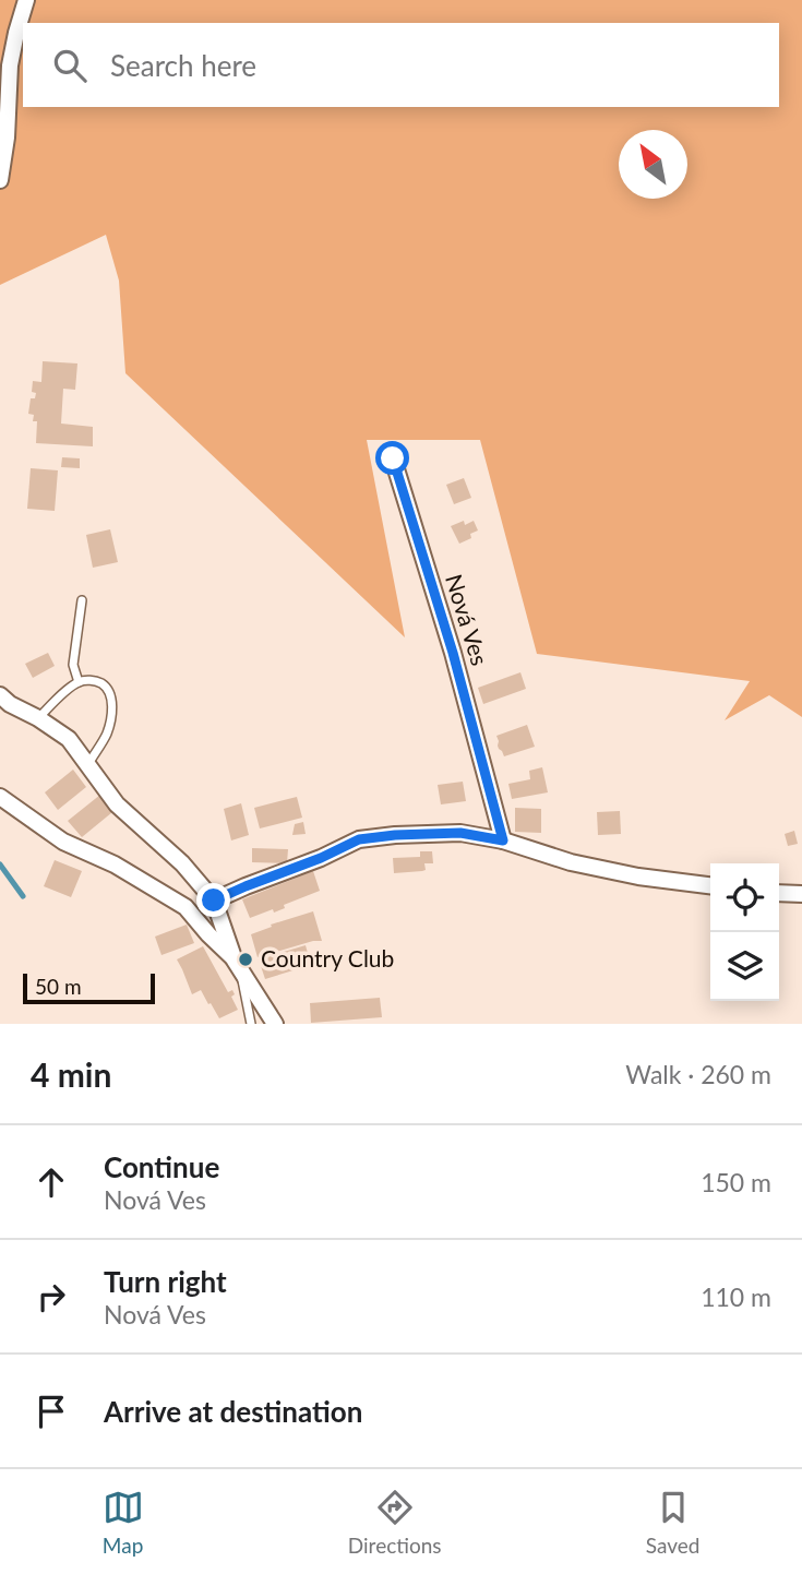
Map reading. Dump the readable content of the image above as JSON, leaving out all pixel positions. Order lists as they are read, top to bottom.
{
  "streets": {
    "street": ["Nová Ves"]
  },
  "places": ["Country Club"],
  "scale_bar": "50 m",
  "north": "top left",
  "page": {
    "search": "Search here",
    "scale": "50 m",
    "heading": ["4 min", "Walk · 260 m"],
    "list": [
      ["Continue", "Nová Ves", "150 m"],
      ["Turn right", "Nová Ves", "110 m"],
      "Arrive at destination"
    ],
    "nav": ["Map", "Directions", "Saved"]
  }
}
